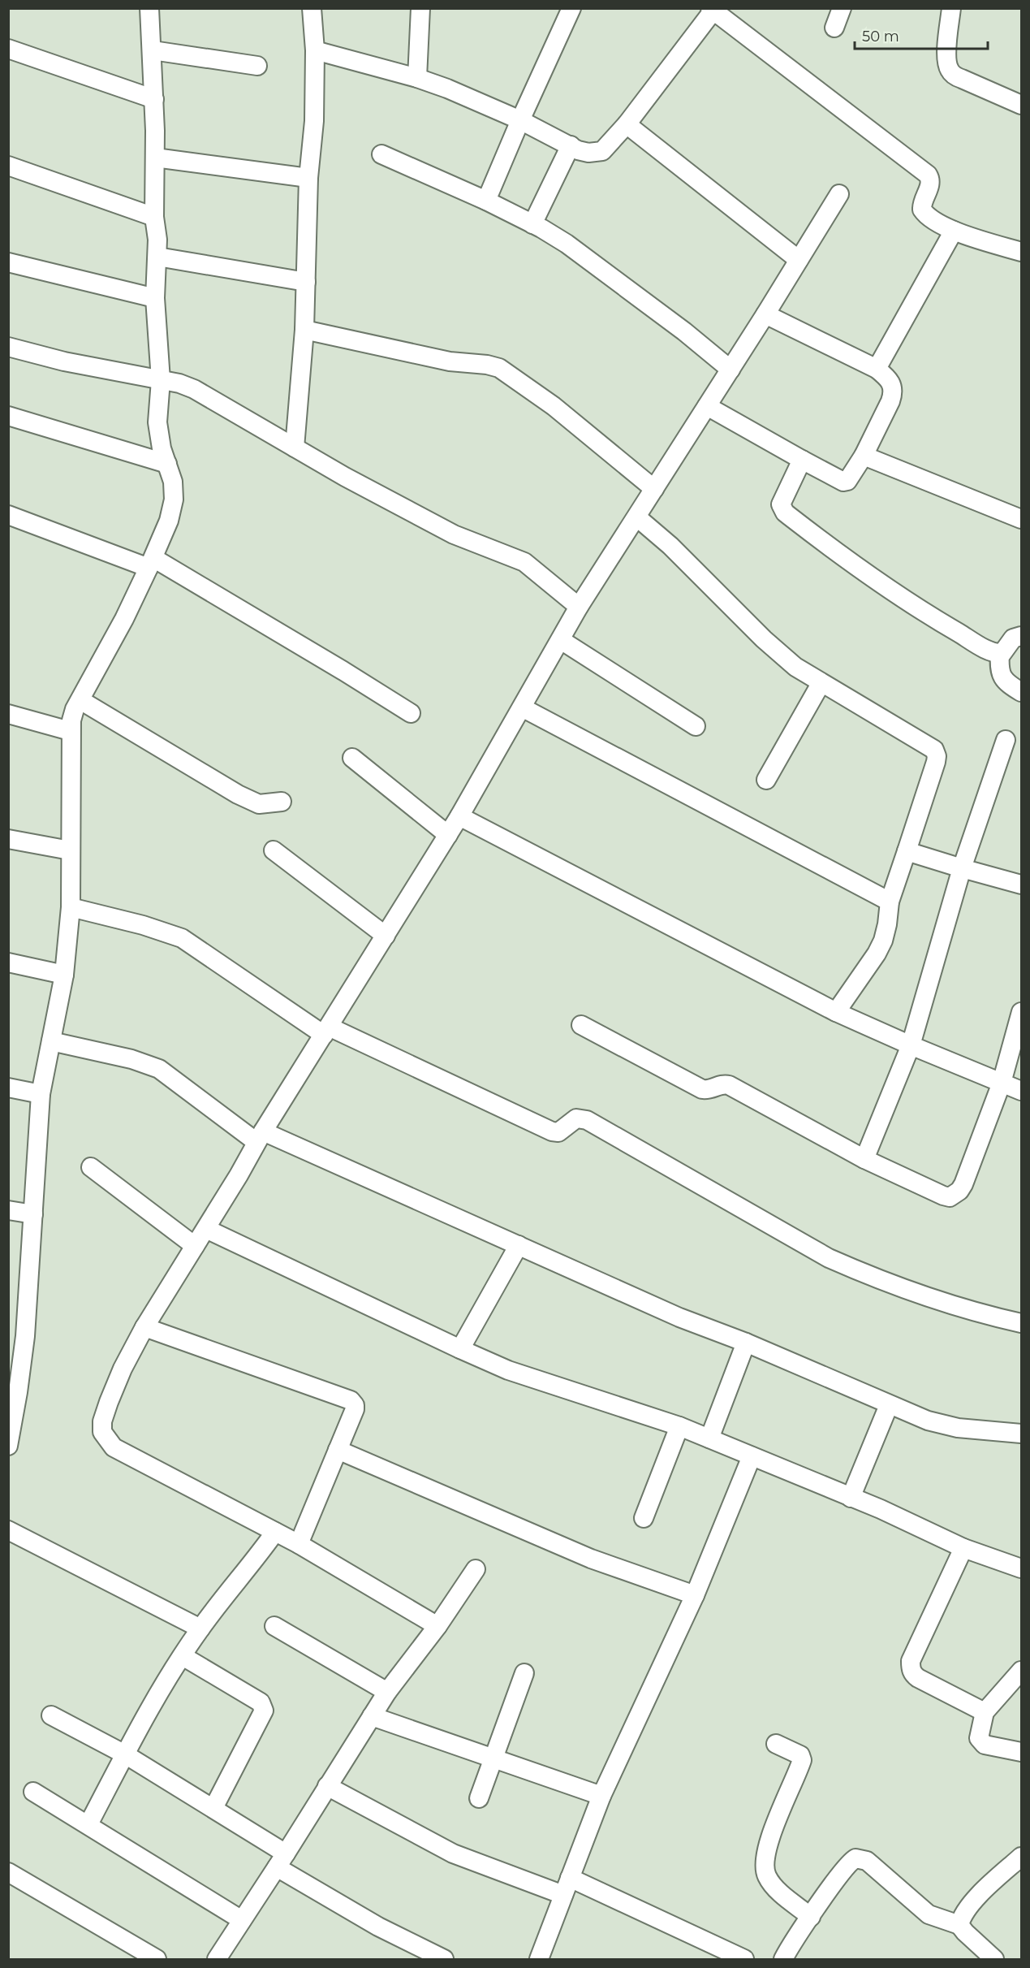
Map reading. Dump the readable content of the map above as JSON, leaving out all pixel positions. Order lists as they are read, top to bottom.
{
  "scale_bar": "50 m"
}
